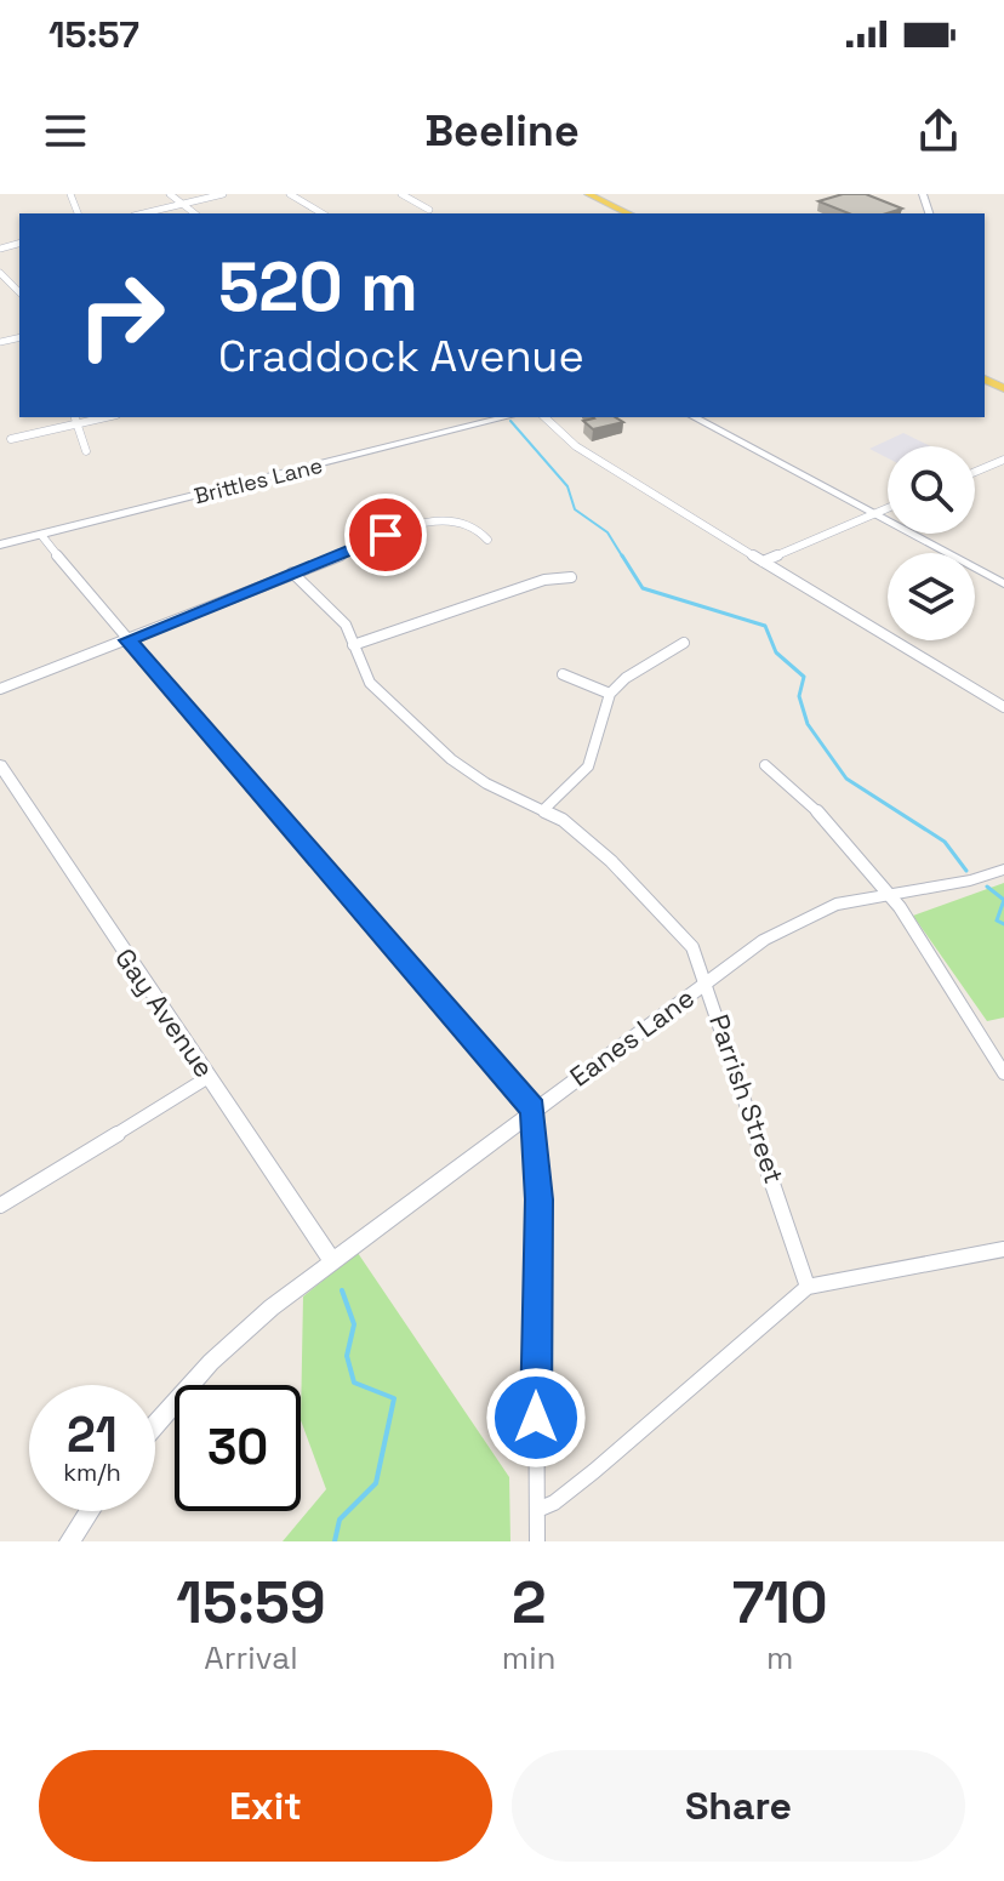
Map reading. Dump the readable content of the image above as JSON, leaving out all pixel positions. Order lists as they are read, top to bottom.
{
  "streets": {
    "main road": ["Brittles Lane"],
    "street": ["Gay Avenue", "Eanes Lane", "Parrish Street"]
  },
  "crossings": [
    ["Gay Avenue", "Eanes Lane"],
    ["Eanes Lane", "Parrish Street"]
  ],
  "page": {
    "status": "15:57",
    "header": "Beeline",
    "turn": ["520 m", "Craddock Avenue"],
    "speed": "21 km/h",
    "limit": "30",
    "eta": [
      "15:59",
      "Arrival",
      "2",
      "min",
      "710",
      "m"
    ],
    "buttons": ["Exit", "Share"]
  }
}
